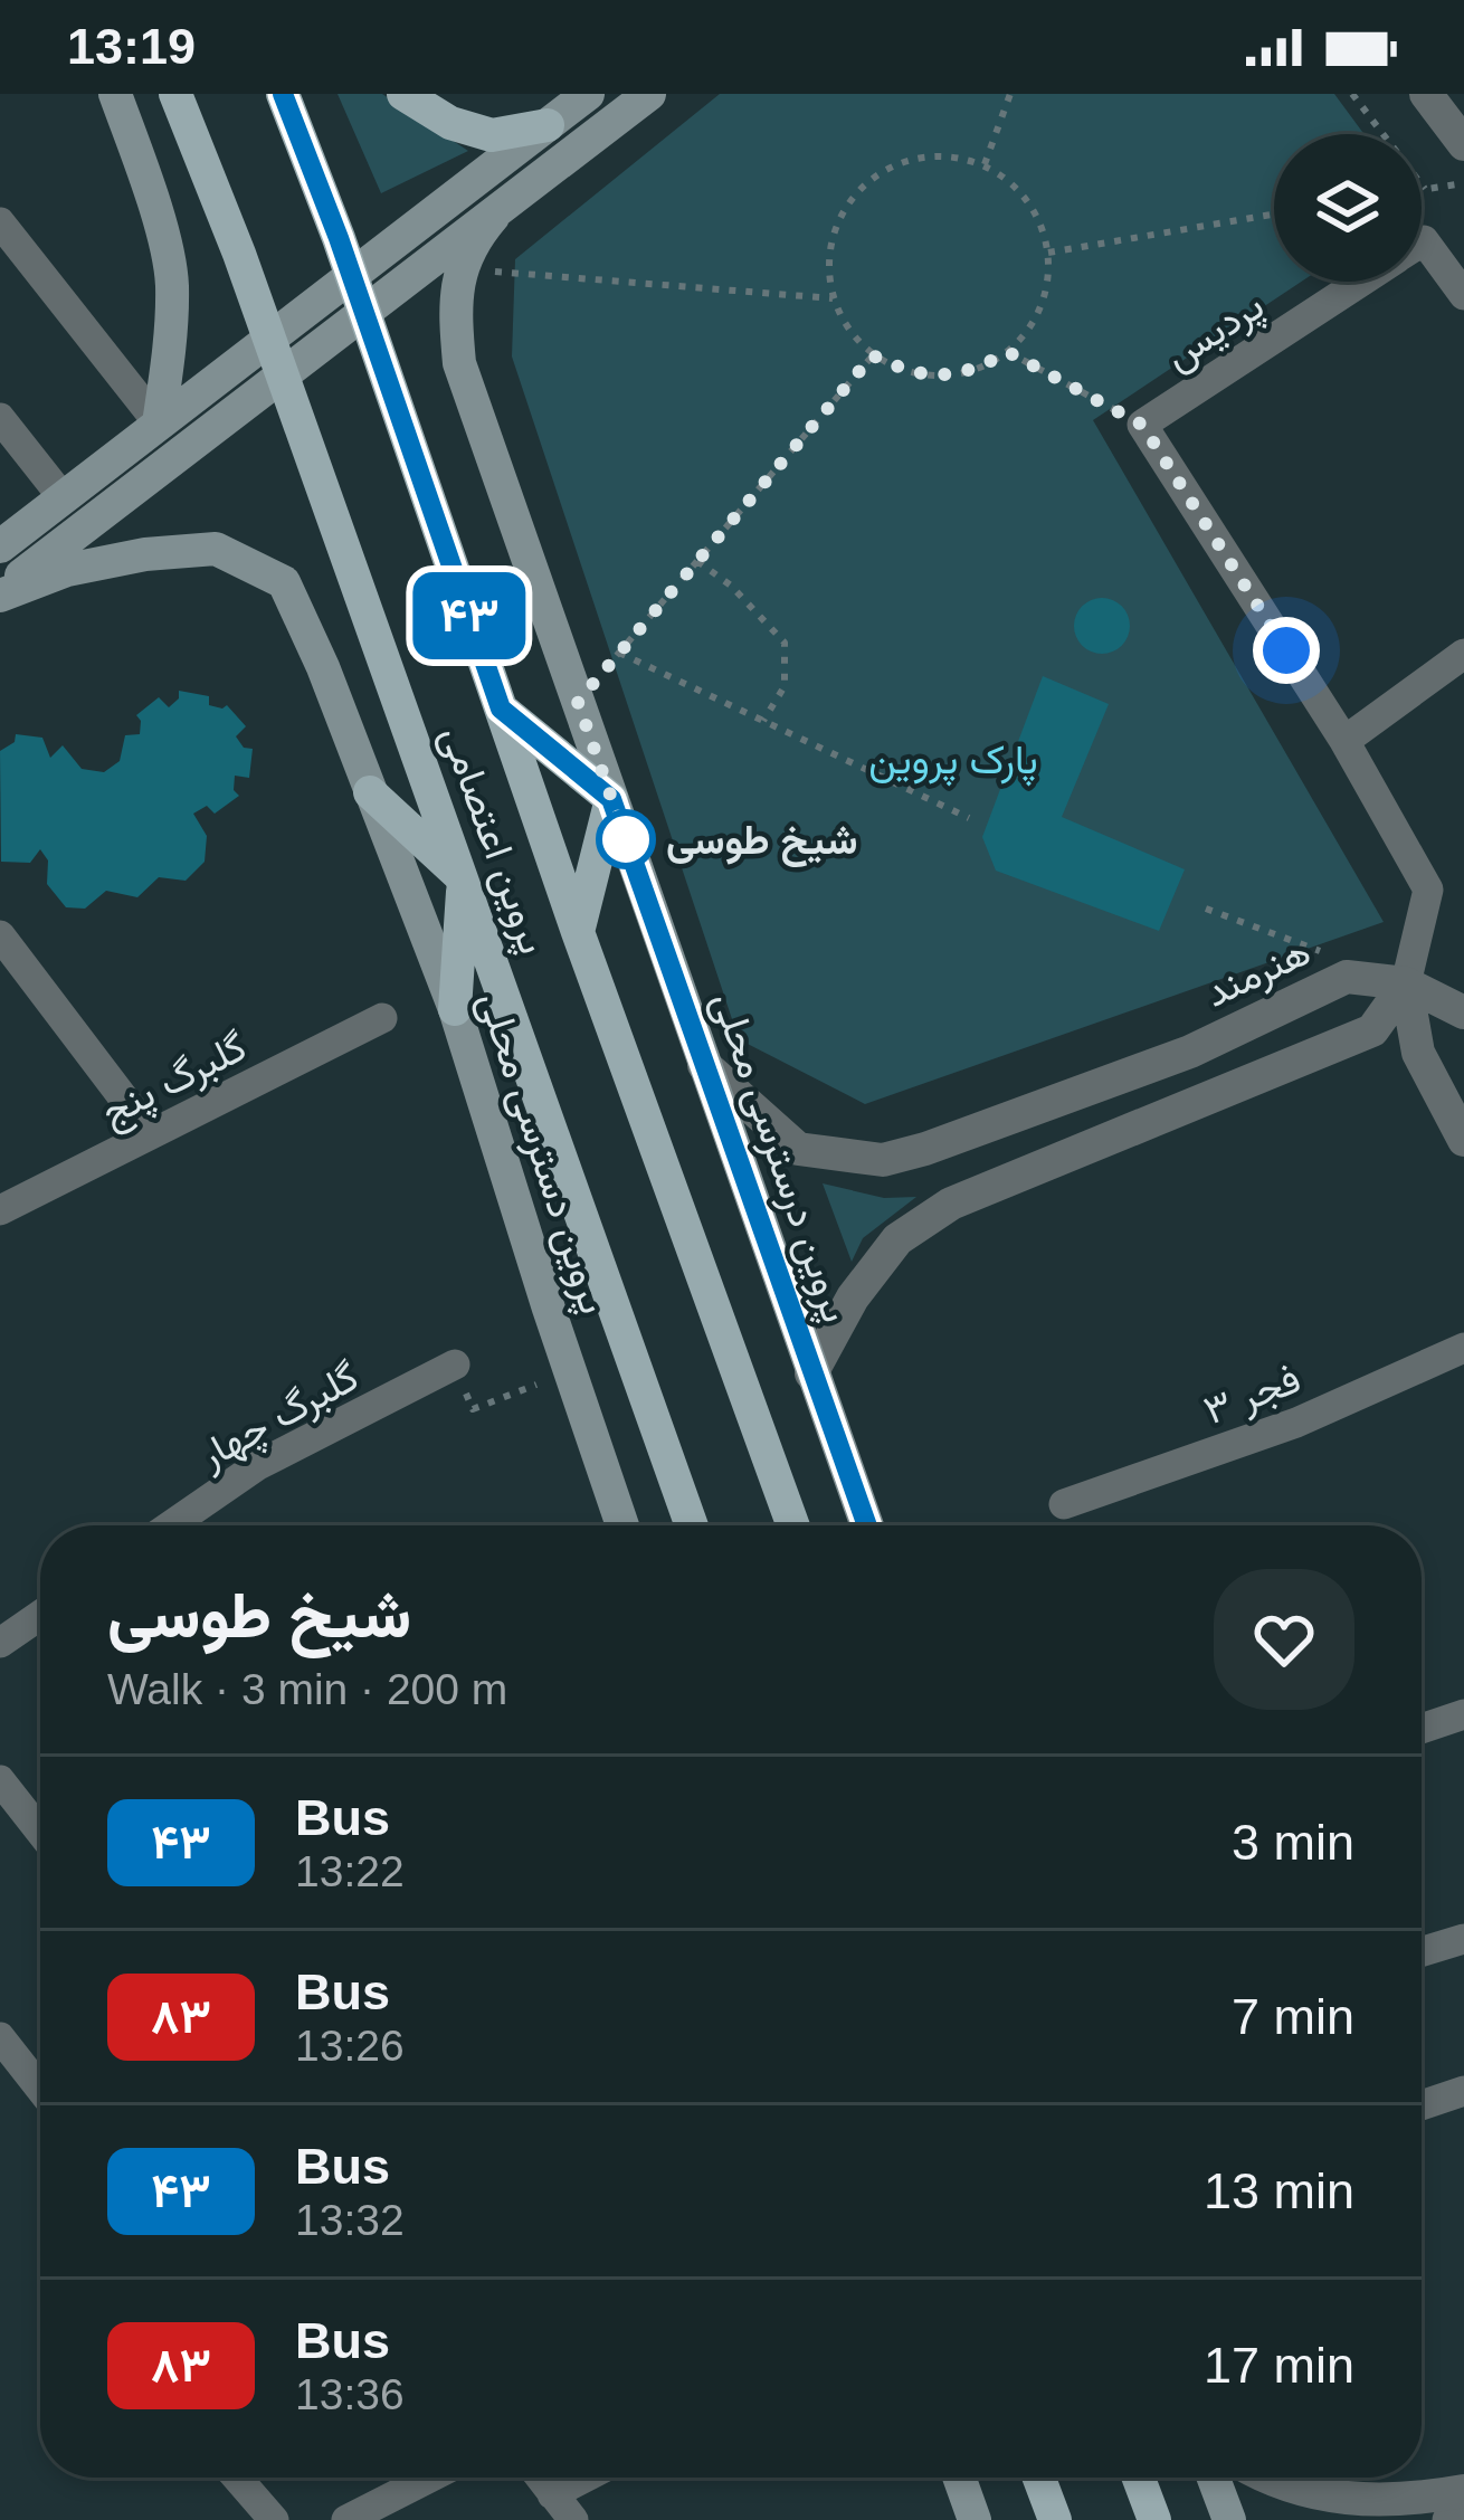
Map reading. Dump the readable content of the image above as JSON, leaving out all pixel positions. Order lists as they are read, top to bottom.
{
  "streets": {
    "main road": ["پروین اعتصامی", "پروین دسترسی محلی", "پروین درسترسی محلی"],
    "street": [
      "پردیس",
      "هنرمند",
      "گلبرگ پنج",
      "فجر ۳",
      "گلبرگ چهار"
    ]
  },
  "crossings": [
    ["هنرمند", "پروین درسترسی محلی"]
  ],
  "parks": ["پارک پروین"],
  "places": ["شیخ طوسی"],
  "lines": ["bus line ۴۳"],
  "page": {
    "status": "13:19",
    "on_map": "۴۳",
    "heading": ["شیخ طوسی", "Walk · 3 min · 200 m"],
    "list": [
      {
        "mark": "۴۳",
        "name": "Bus",
        "note": "13:22",
        "value": "3 min"
      },
      {
        "mark": "۸۳",
        "name": "Bus",
        "note": "13:26",
        "value": "7 min"
      },
      {
        "mark": "۴۳",
        "name": "Bus",
        "note": "13:32",
        "value": "13 min"
      },
      {
        "mark": "۸۳",
        "name": "Bus",
        "note": "13:36",
        "value": "17 min"
      }
    ]
  }
}
